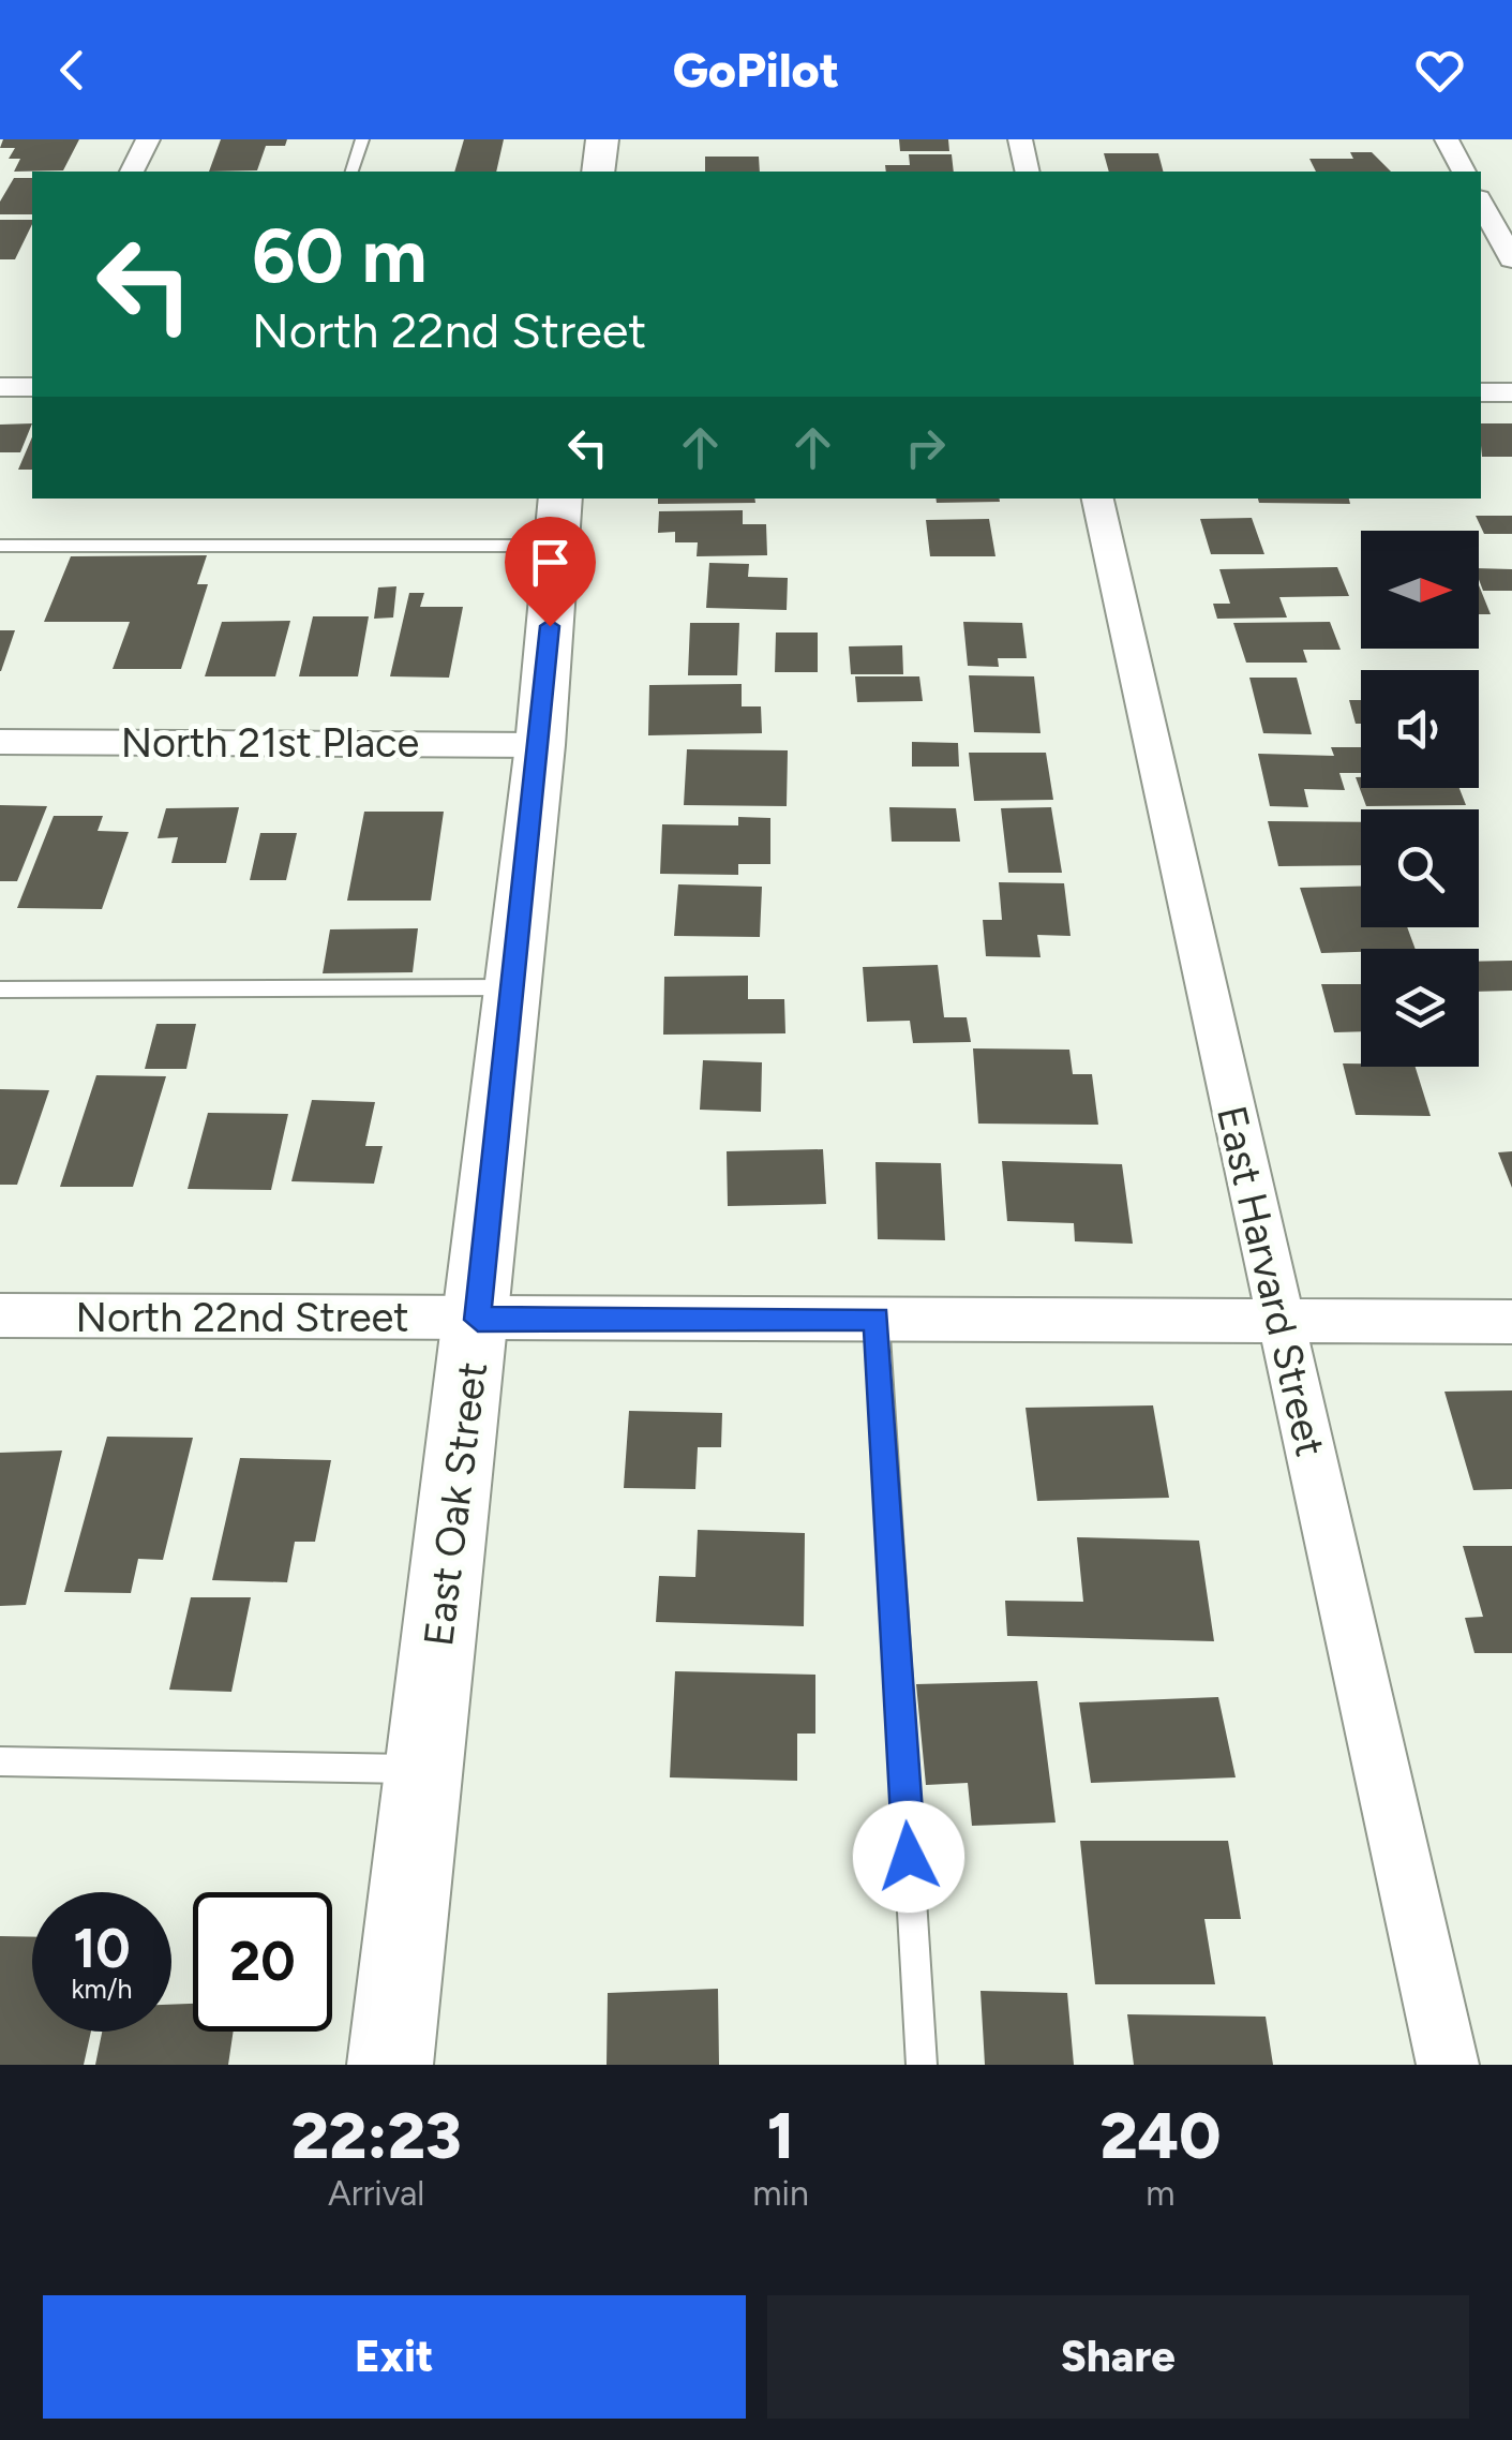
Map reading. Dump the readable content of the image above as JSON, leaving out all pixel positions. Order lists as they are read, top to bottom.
{
  "streets": {
    "street": [
      "North 21st Place",
      "East Harvard Street",
      "North 22nd Street",
      "East Oak Street"
    ]
  },
  "crossings": [
    ["North 21st Place", "East Oak Street"],
    ["East Harvard Street", "North 22nd Street"],
    ["North 22nd Street", "East Oak Street"]
  ],
  "north": "right",
  "page": {
    "header": "GoPilot",
    "turn": ["60 m", "North 22nd Street"],
    "speed": "10 km/h",
    "limit": "20",
    "eta": [
      "22:23",
      "Arrival",
      "1",
      "min",
      "240",
      "m"
    ],
    "buttons": ["Exit", "Share"]
  }
}
